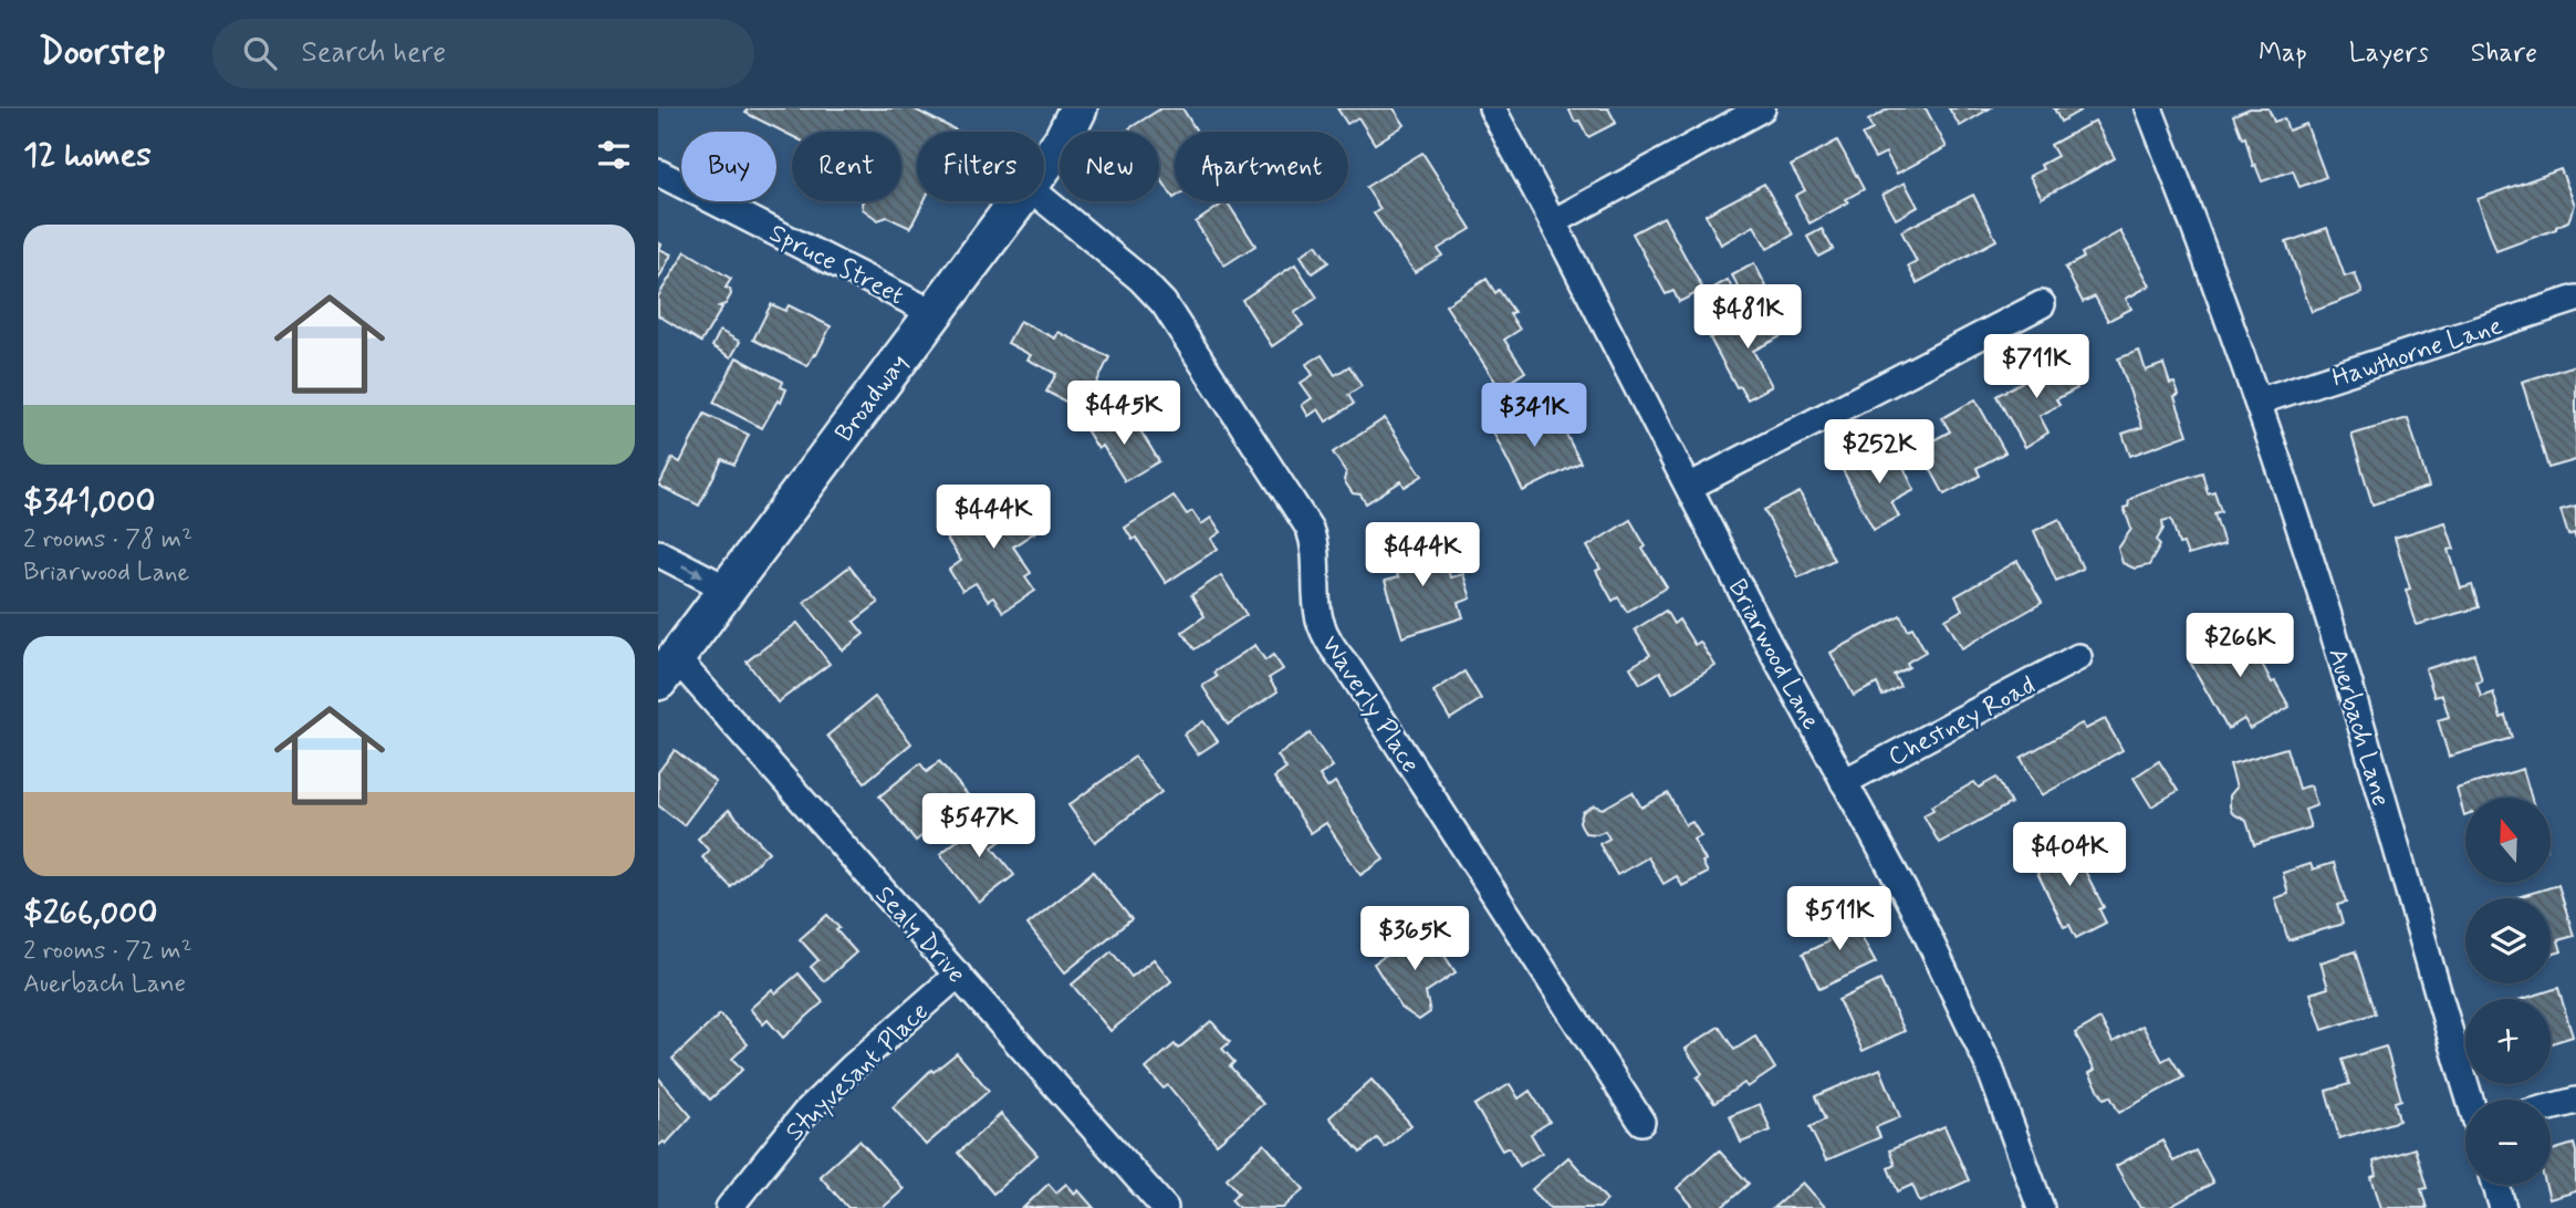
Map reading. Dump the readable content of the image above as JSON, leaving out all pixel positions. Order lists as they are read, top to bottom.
{
  "streets": {
    "main road": ["Broadway"],
    "street": [
      "Spruce Street",
      "Hawthorne Lane",
      "Briarwood Lane",
      "Waverly Place",
      "Chestney Road",
      "Auerbach Lane",
      "Sealy Drive",
      "Stuyvesant Place"
    ]
  },
  "crossings": [
    ["Spruce Street", "Broadway"],
    ["Hawthorne Lane", "Auerbach Lane"],
    ["Broadway", "Sealy Drive"],
    ["Briarwood Lane", "Chestney Road"],
    ["Sealy Drive", "Stuyvesant Place"]
  ],
  "north": "top",
  "page": {
    "header": "Doorstep",
    "search": "Search here",
    "nav": ["Map", "Layers", "Share"],
    "heading": "12 homes",
    "chip": [
      "Buy",
      "Rent",
      "Filters",
      "New",
      "Apartment"
    ],
    "list": [
      {
        "name": "$341,000",
        "note": "2 rooms · 78 m² · Briarwood Lane"
      },
      {
        "name": "$266,000",
        "note": "2 rooms · 72 m² · Auerbach Lane"
      }
    ],
    "price": [
      "$481K",
      "$711K",
      "$445K",
      "$341K",
      "$252K",
      "$444K",
      "$444K",
      "$266K",
      "$547K",
      "$404K",
      "$511K",
      "$365K"
    ],
    "map_buttons": ["+", "−"]
  }
}
